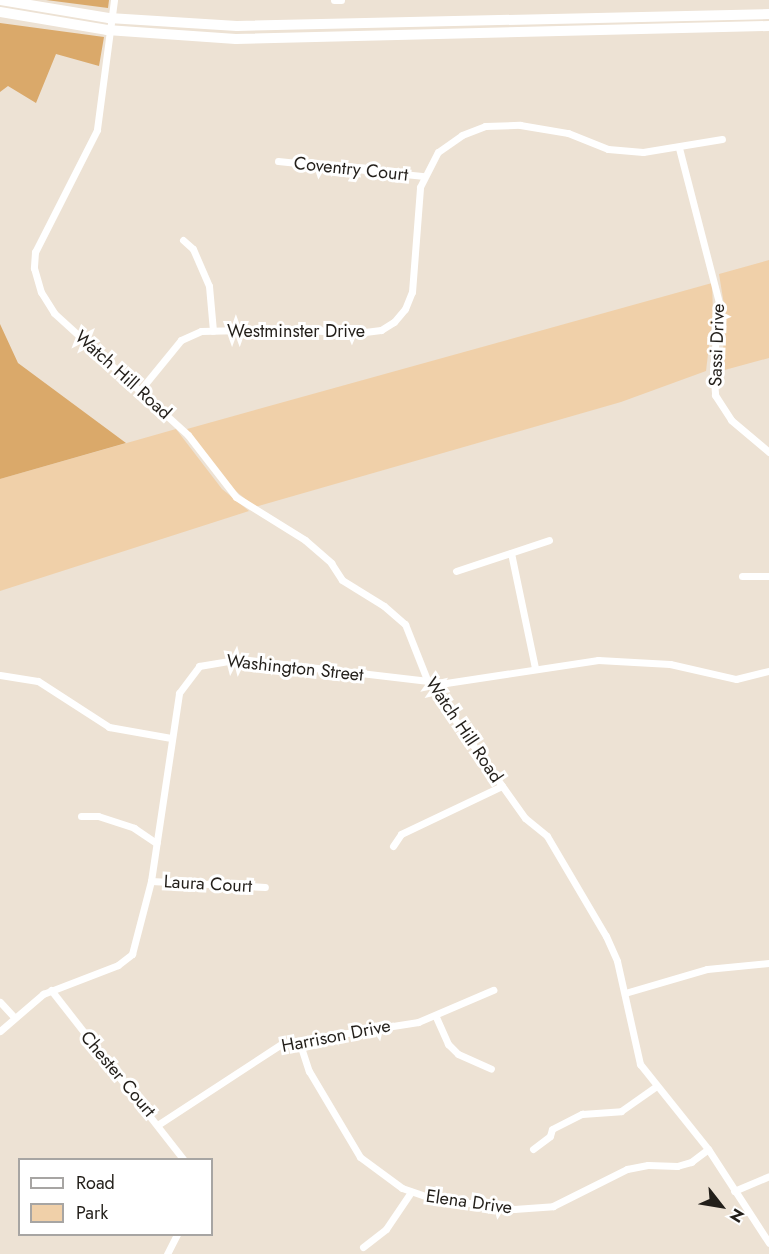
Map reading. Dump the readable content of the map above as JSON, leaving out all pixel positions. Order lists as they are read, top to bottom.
{
  "streets": {
    "street": [
      "Coventry Court",
      "Westminster Drive",
      "Sassi Drive",
      "Watch Hill Road",
      "Washington Street",
      "Laura Court",
      "Harrison Drive",
      "Chester Court",
      "Elena Drive"
    ]
  },
  "crossings": [
    ["Coventry Court", "Westminster Drive"],
    ["Westminster Drive", "Sassi Drive"],
    ["Westminster Drive", "Watch Hill Road"],
    ["Watch Hill Road", "Washington Street"],
    ["Watch Hill Road", "Elena Drive"],
    ["Washington Street", "Laura Court"],
    ["Washington Street", "Chester Court"],
    ["Harrison Drive", "Chester Court"],
    ["Harrison Drive", "Elena Drive"]
  ],
  "legend": ["Road", "Park"],
  "north": "bottom right"
}
